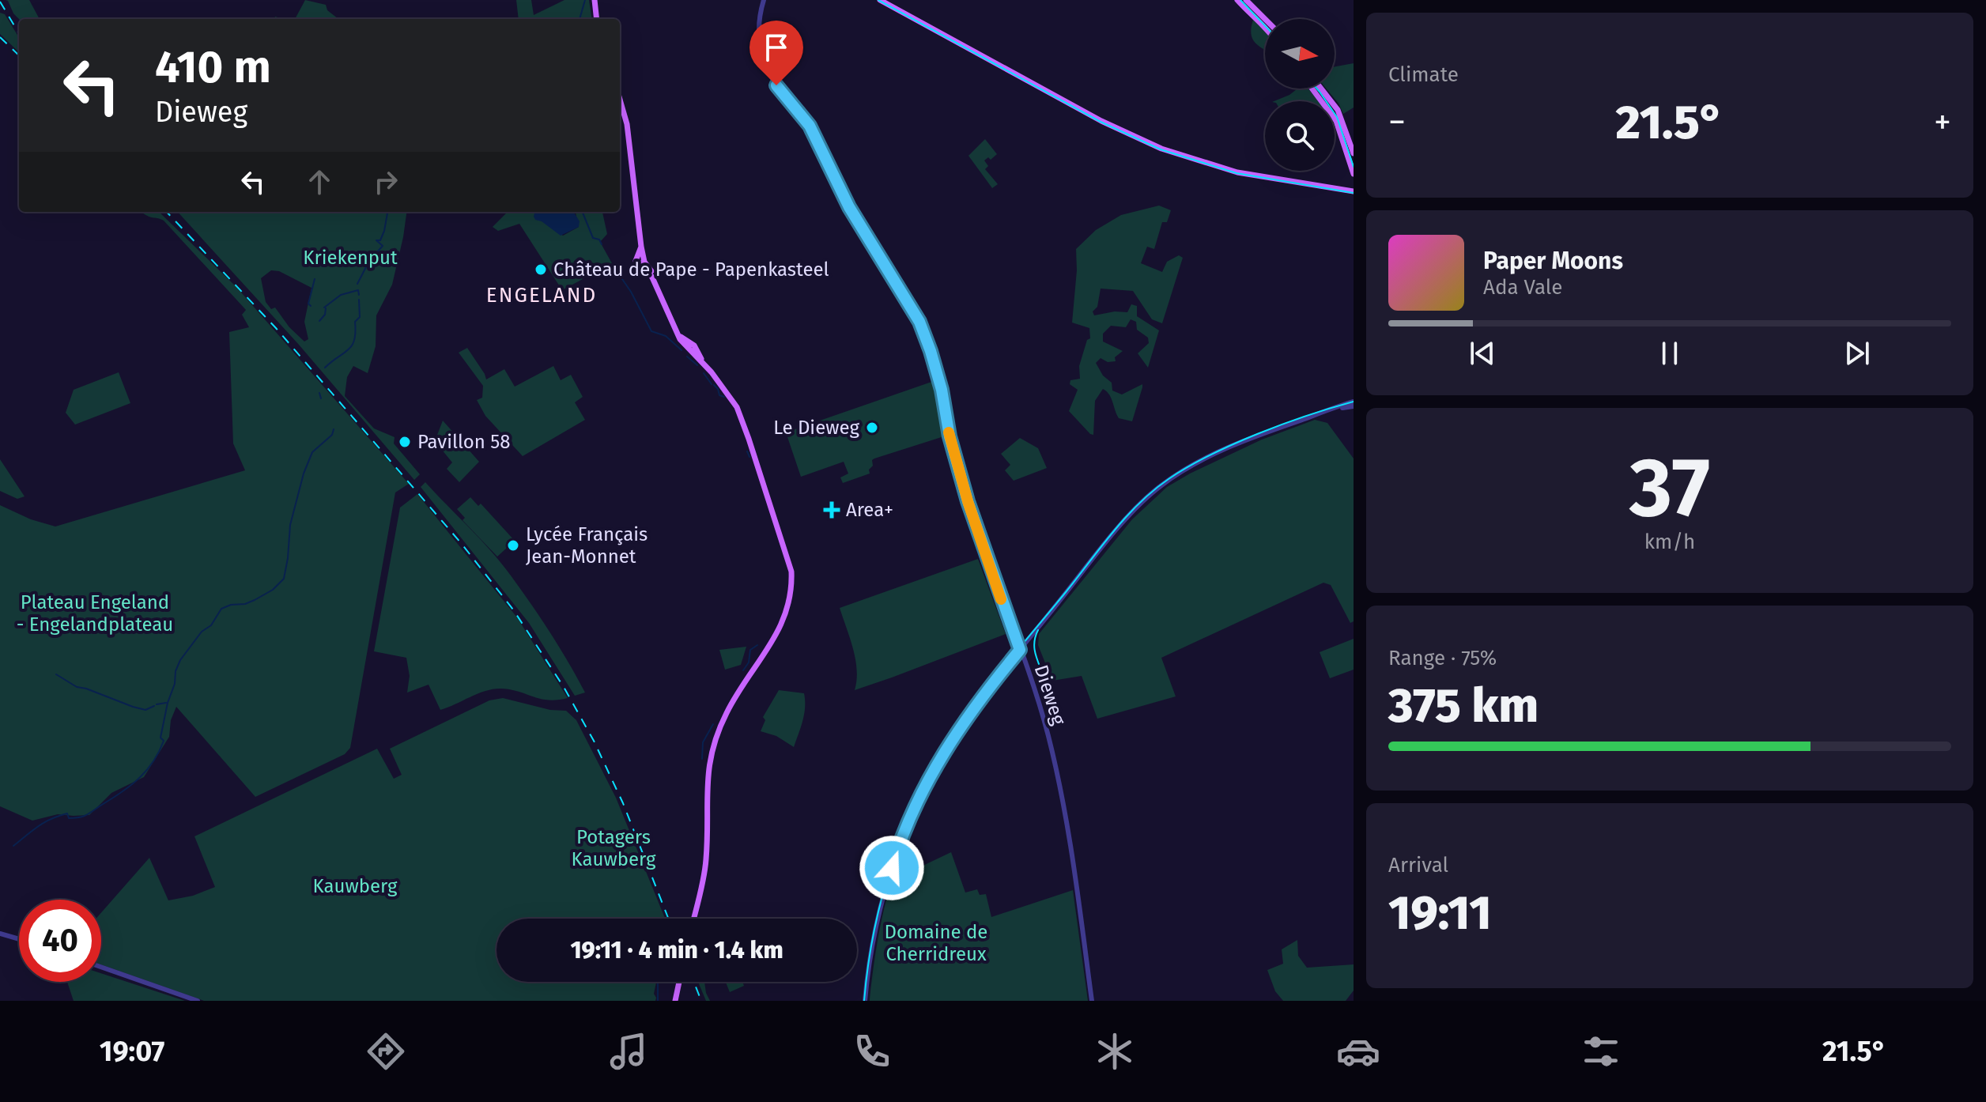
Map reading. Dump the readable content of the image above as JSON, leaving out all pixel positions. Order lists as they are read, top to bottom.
{
  "streets": {
    "street": ["Dieweg"]
  },
  "districts": ["ENGELAND"],
  "parks": [
    "Kriekenput",
    "Plateau Engeland - Engelandplateau",
    "Potagers Kauwberg",
    "Kauwberg",
    "Domaine de Cherridreux"
  ],
  "places": {
    "other": [
      "Château de Pape - Papenkasteel",
      "Le Dieweg",
      "Pavillon 58",
      "Lycée Français Jean-Monnet"
    ],
    "health": ["Area+"]
  },
  "north": "right",
  "page": {
    "tile": [
      "Climate",
      ["37", "km/h"],
      ["Range · 75%", "375 km"],
      ["Arrival", "19:11"]
    ],
    "turn": ["410 m", "Dieweg"],
    "heat": ["−", "21.5°", "+"],
    "song": ["Paper Moons", "Ada Vale"],
    "limit": "40",
    "trip": "19:11 · 4 min · 1.4 km",
    "tabs": ["19:07", "21.5°"]
  }
}
